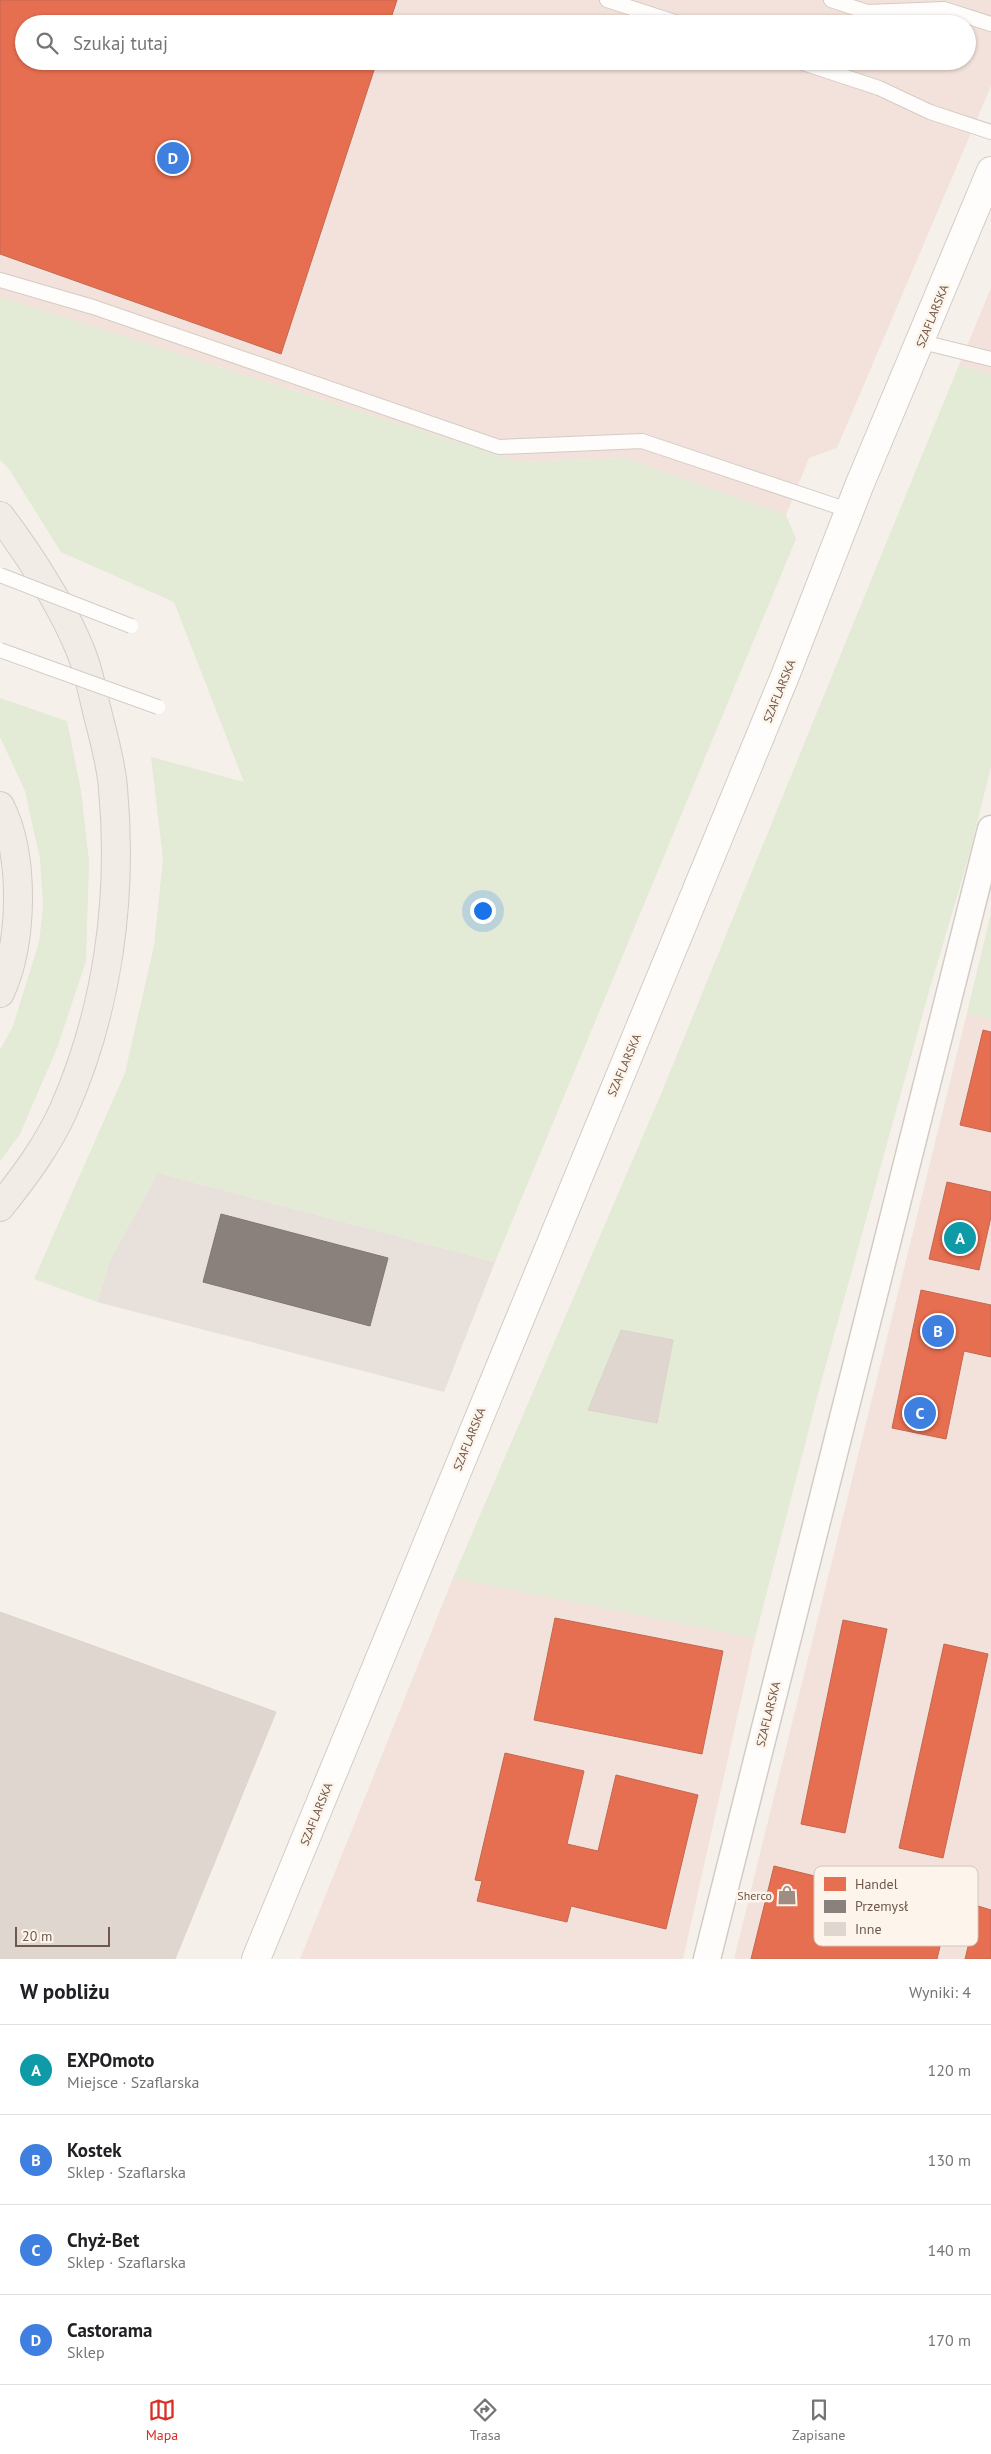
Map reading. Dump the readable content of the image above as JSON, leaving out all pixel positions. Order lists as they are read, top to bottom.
{
  "streets": {
    "street": ["SZAFLARSKA"]
  },
  "places": {
    "shop": ["Sherco"]
  },
  "legend": ["Handel", "Przemysł", "Inne"],
  "scale_bar": "20 m",
  "page": {
    "search": "Szukaj tutaj",
    "pins": [
      "D",
      "A",
      "B",
      "C"
    ],
    "scale": "20 m",
    "heading": ["W pobliżu", "Wyniki: 4"],
    "list": [
      {
        "mark": "A",
        "name": "EXPOmoto",
        "note": "Miejsce · Szaflarska",
        "value": "120 m"
      },
      {
        "mark": "B",
        "name": "Kostek",
        "note": "Sklep · Szaflarska",
        "value": "130 m"
      },
      {
        "mark": "C",
        "name": "Chyż-Bet",
        "note": "Sklep · Szaflarska",
        "value": "140 m"
      },
      {
        "mark": "D",
        "name": "Castorama",
        "note": "Sklep",
        "value": "170 m"
      }
    ],
    "nav": ["Mapa", "Trasa", "Zapisane"]
  }
}
